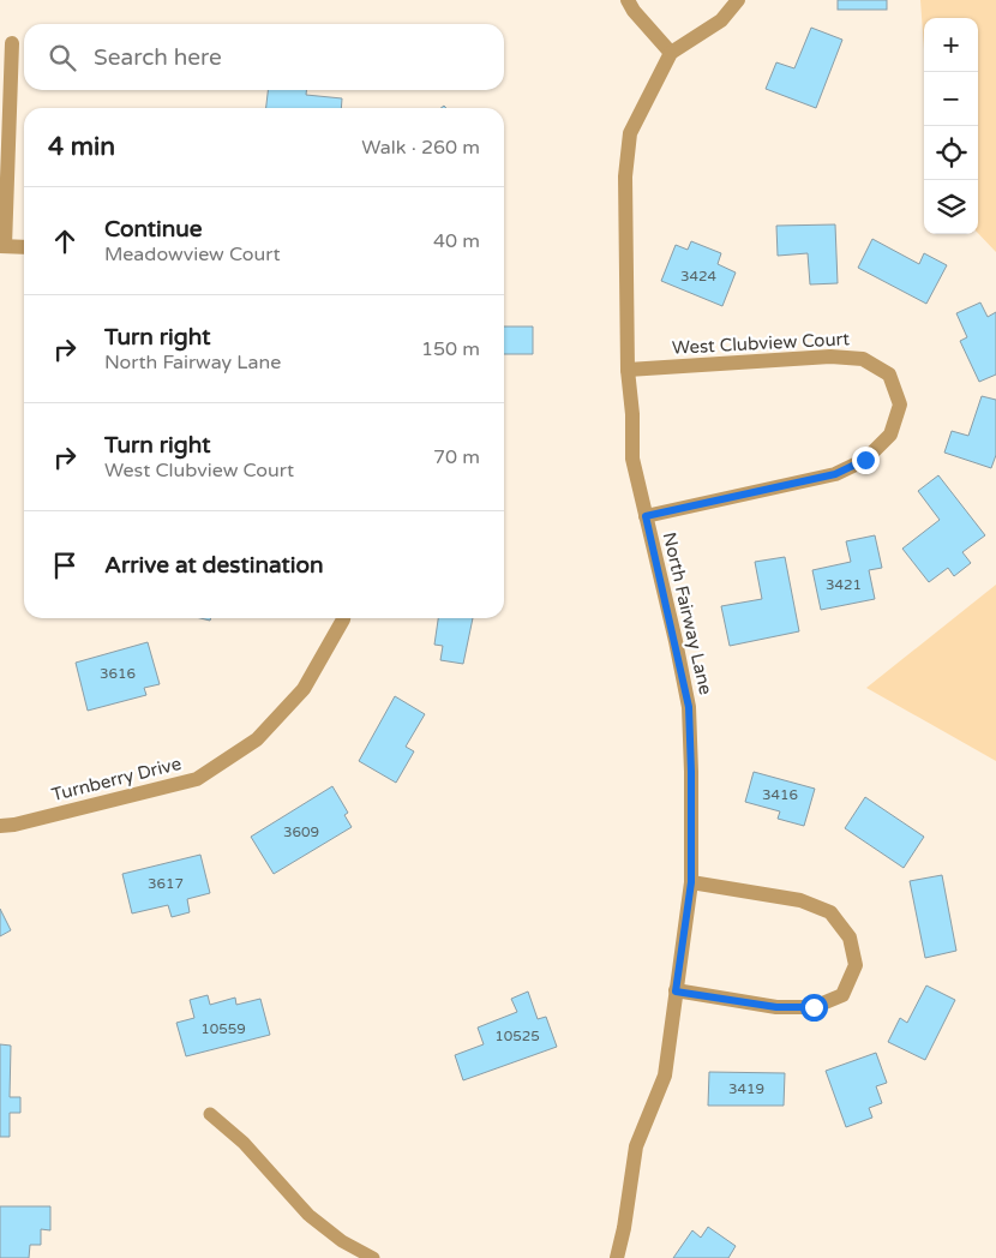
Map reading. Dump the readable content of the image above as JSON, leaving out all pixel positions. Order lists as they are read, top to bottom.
{
  "streets": {
    "street": ["West Clubview Court", "North Fairway Lane", "Turnberry Drive"]
  },
  "crossings": [
    ["West Clubview Court", "North Fairway Lane"]
  ],
  "house_numbers": [
    "3424",
    "3421",
    "3616",
    "3416",
    "3609",
    "3617",
    "10559",
    "10525",
    "3419"
  ],
  "page": {
    "map_buttons": ["+", "−"],
    "search": "Search here",
    "heading": ["4 min", "Walk · 260 m"],
    "list": [
      ["Continue", "Meadowview Court", "40 m"],
      ["Turn right", "North Fairway Lane", "150 m"],
      ["Turn right", "West Clubview Court", "70 m"],
      "Arrive at destination"
    ]
  }
}
